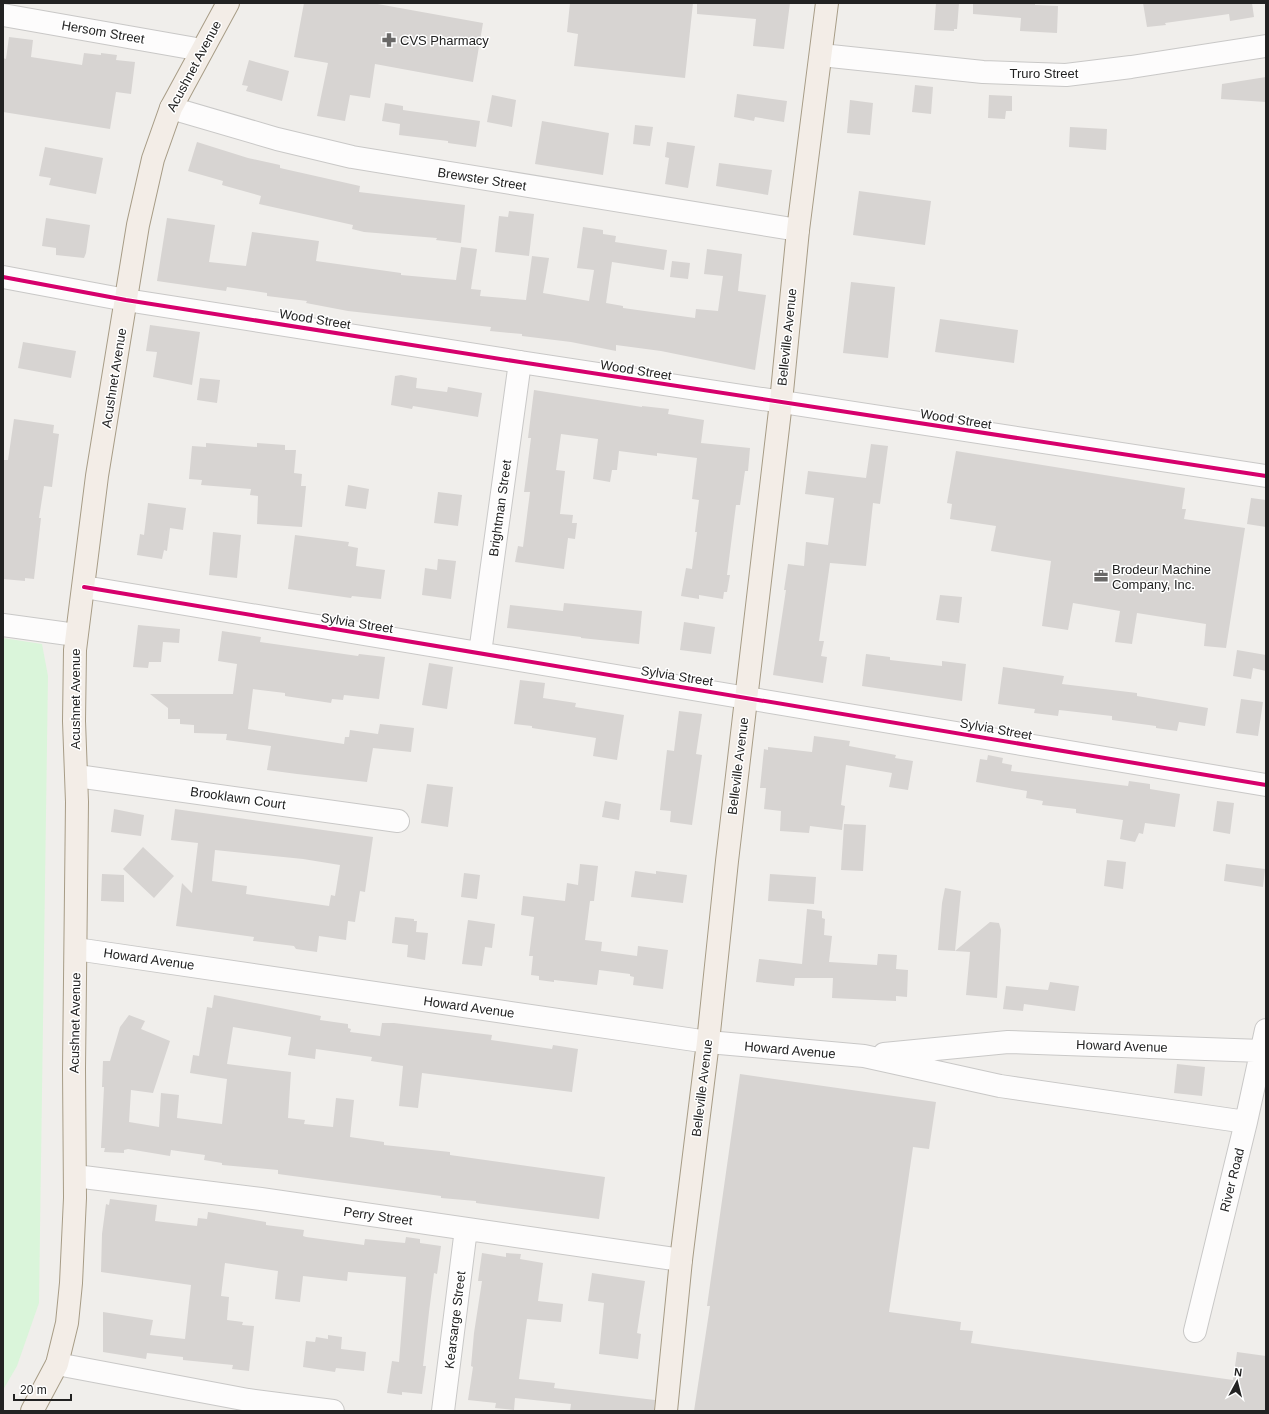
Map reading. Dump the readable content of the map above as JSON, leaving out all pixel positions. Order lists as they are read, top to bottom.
{
  "streets": {
    "main road": ["Acushnet Avenue", "Belleville Avenue"],
    "street": [
      "Hersom Street",
      "Truro Street",
      "Brewster Street",
      "Wood Street",
      "Brightman Street",
      "Sylvia Street",
      "Brooklawn Court",
      "Howard Avenue",
      "River Road",
      "Perry Street",
      "Kearsarge Street"
    ]
  },
  "crossings": [
    ["Hersom Street", "Acushnet Avenue"],
    ["Acushnet Avenue", "Brewster Street"],
    ["Acushnet Avenue", "Wood Street"],
    ["Acushnet Avenue", "Sylvia Street"],
    ["Acushnet Avenue", "Brooklawn Court"],
    ["Acushnet Avenue", "Howard Avenue"],
    ["Acushnet Avenue", "Perry Street"],
    ["Truro Street", "Belleville Avenue"],
    ["Brewster Street", "Belleville Avenue"],
    ["Wood Street", "Belleville Avenue"],
    ["Wood Street", "Brightman Street"],
    ["Belleville Avenue", "Sylvia Street"],
    ["Belleville Avenue", "Howard Avenue"],
    ["Belleville Avenue", "Perry Street"],
    ["Brightman Street", "Sylvia Street"],
    ["Howard Avenue", "River Road"],
    ["Perry Street", "Kearsarge Street"]
  ],
  "places": {
    "pharmacy": ["CVS Pharmacy"],
    "office": ["Brodeur Machine Company, Inc."]
  },
  "scale_bar": "20 m",
  "north": "top"
}
